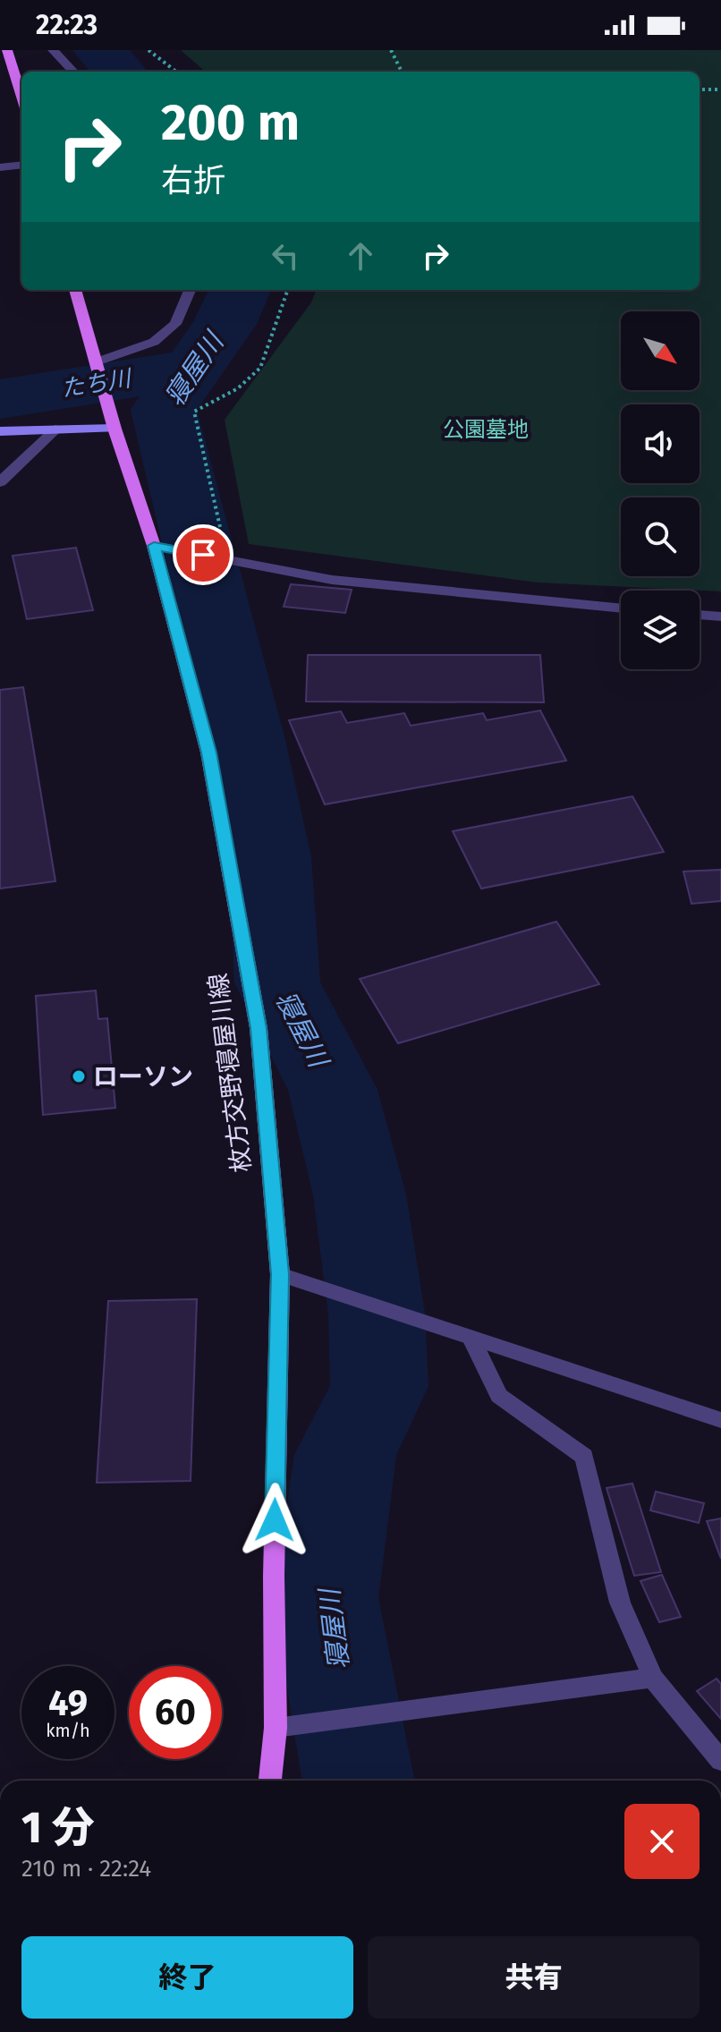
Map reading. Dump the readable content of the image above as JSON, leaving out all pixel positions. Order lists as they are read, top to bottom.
{
  "streets": {
    "main road": ["枚方交野寝屋川線"]
  },
  "water": ["寝屋川", "たち川"],
  "parks": ["公園墓地"],
  "places": ["ローソン"],
  "north": "bottom right",
  "page": {
    "status": "22:23",
    "turn": ["200 m", "右折"],
    "speed": "49 km/h",
    "limit": "60",
    "heading": ["1 分", "210 m · 22:24"],
    "buttons": ["終了", "共有"]
  }
}
